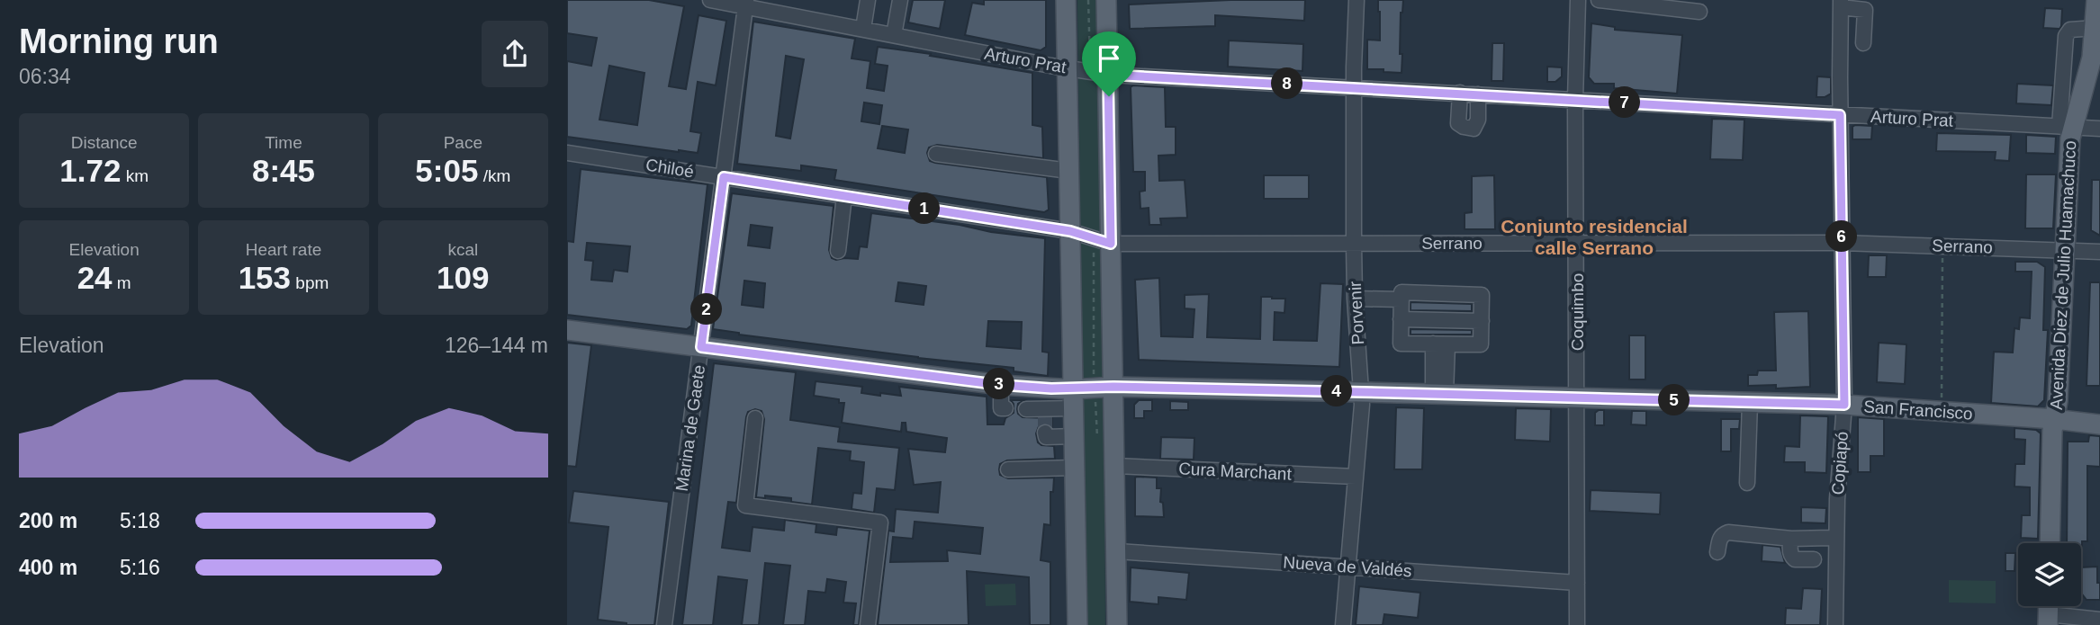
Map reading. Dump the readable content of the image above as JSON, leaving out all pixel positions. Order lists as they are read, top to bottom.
{
  "streets": {
    "main road": ["Avenida Diez de Julio Huamachuco", "San Francisco"],
    "street": [
      "Arturo Prat",
      "Chiloé",
      "Serrano",
      "Coquimbo",
      "Porvenir",
      "Marina de Gaete",
      "Copiapó",
      "Cura Marchant",
      "Nueva de Valdés"
    ]
  },
  "crossings": [
    ["Arturo Prat", "Avenida Diez de Julio Huamachuco"],
    ["Arturo Prat", "Coquimbo"],
    ["Arturo Prat", "Porvenir"],
    ["Arturo Prat", "Marina de Gaete"],
    ["Arturo Prat", "Copiapó"],
    ["Chiloé", "Serrano"],
    ["Chiloé", "Marina de Gaete"],
    ["Serrano", "Avenida Diez de Julio Huamachuco"],
    ["Serrano", "Coquimbo"],
    ["Serrano", "Porvenir"],
    ["Serrano", "Copiapó"],
    ["Avenida Diez de Julio Huamachuco", "San Francisco"],
    ["Coquimbo", "San Francisco"],
    ["Coquimbo", "Nueva de Valdés"],
    ["Porvenir", "San Francisco"],
    ["Porvenir", "Cura Marchant"],
    ["Porvenir", "Nueva de Valdés"],
    ["San Francisco", "Marina de Gaete"],
    ["San Francisco", "Copiapó"]
  ],
  "districts": ["Conjunto residencial calle Serrano"],
  "page": {
    "heading": ["Morning run", "06:34"],
    "pins": [
      "8",
      "7",
      "1",
      "6",
      "2",
      "3",
      "4",
      "5"
    ],
    "stats": [
      ["Distance", "1.72 km"],
      ["Time", "8:45"],
      ["Pace", "5:05 /km"],
      ["Elevation", "24 m"],
      ["Heart rate", "153 bpm"],
      ["kcal", "109"]
    ],
    "chart": ["Elevation", "126–144 m"],
    "list": [
      {
        "name": "200 m",
        "note": "5:18"
      },
      {
        "name": "400 m",
        "note": "5:16"
      }
    ]
  }
}
